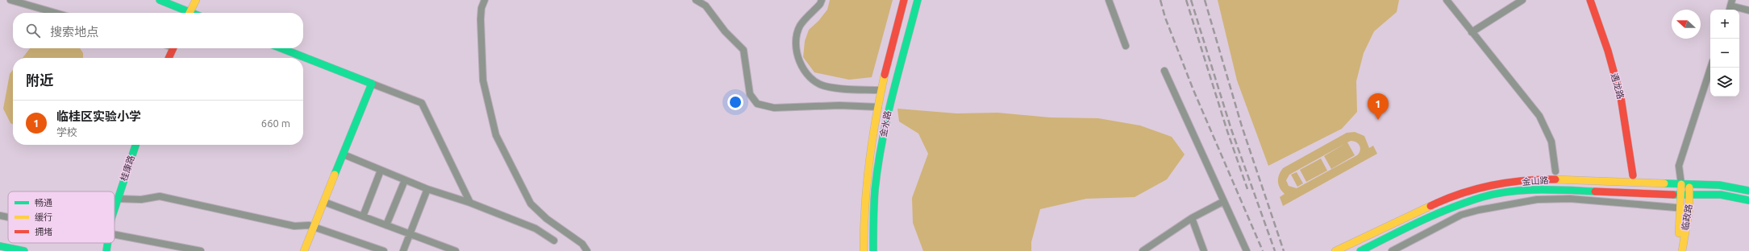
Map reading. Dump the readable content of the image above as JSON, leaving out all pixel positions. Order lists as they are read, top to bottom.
{
  "streets": {
    "main road": [
      "遇龙路",
      "金水路",
      "桂康路",
      "金山路",
      "临政路"
    ]
  },
  "crossings": [
    ["金山路", "临政路"]
  ],
  "legend": ["畅通", "缓行", "拥堵"],
  "north": "left",
  "page": {
    "map_buttons": ["+", "−"],
    "search": "搜索地点",
    "heading": "附近",
    "pins": "1",
    "list": [
      {
        "mark": "1",
        "name": "临桂区实验小学",
        "note": "学校",
        "value": "660 m"
      }
    ]
  }
}
